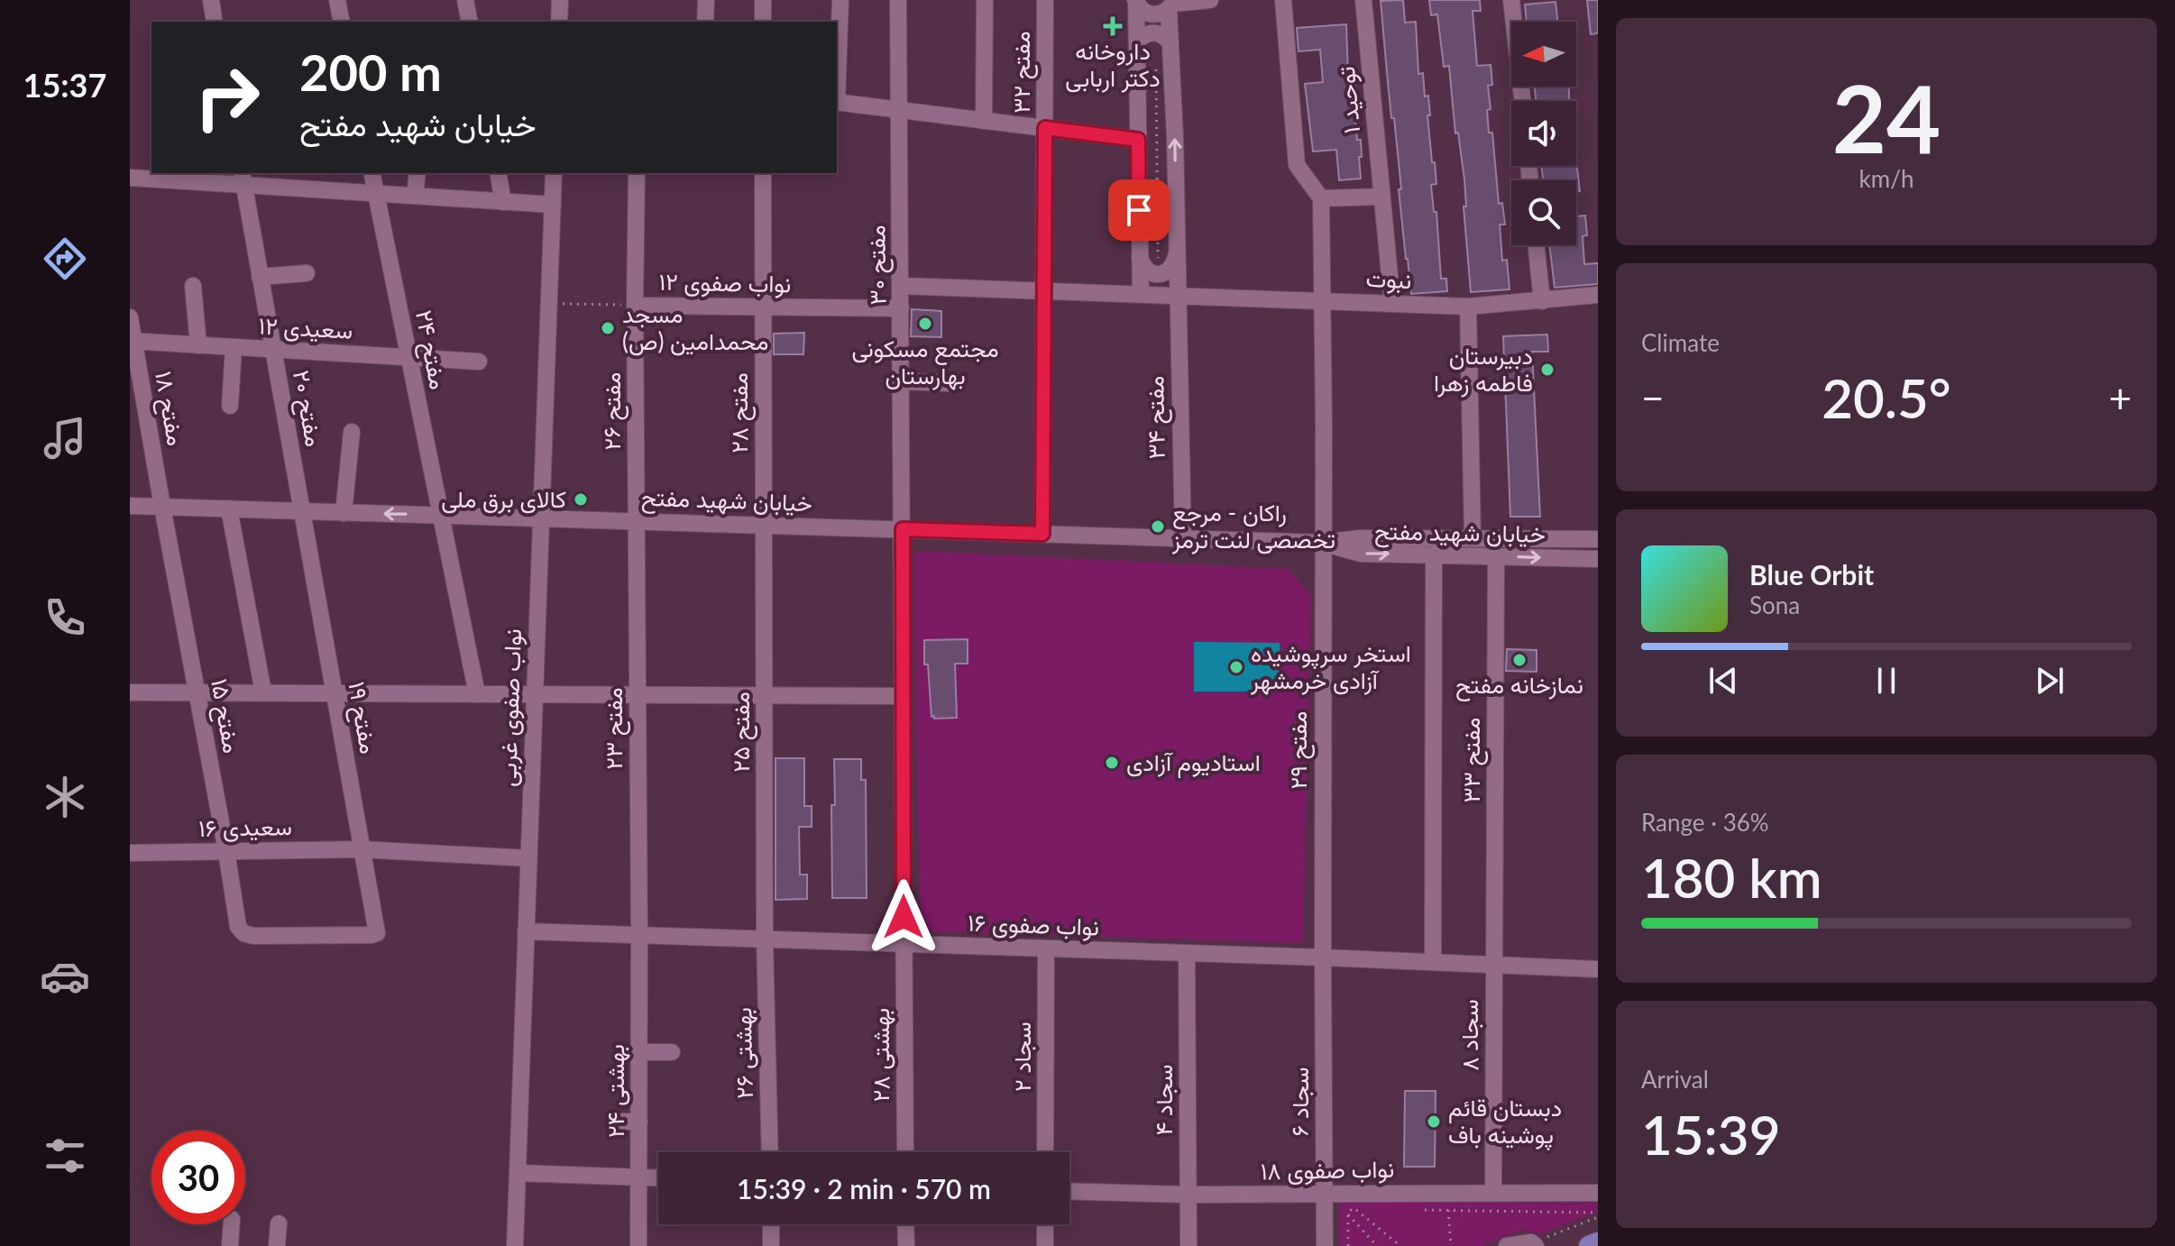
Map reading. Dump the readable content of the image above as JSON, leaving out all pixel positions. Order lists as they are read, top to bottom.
{
  "streets": {
    "street": [
      "مفتح ۳۲",
      "توحید ۱",
      "مفتح ۳۰",
      "نبوت",
      "نواب صفوی ۱۲",
      "سعیدی ۱۲",
      "مفتح ۲۴",
      "مفتح ۱۸",
      "مفتح ۲۰",
      "مفتح ۲۶",
      "مفتح ۲۸",
      "مفتح ۳۴",
      "خیابان شهید مفتح",
      "نواب صفوی غربی",
      "مفتح ۱۵",
      "مفتح ۱۹",
      "مفتح ۲۳",
      "مفتح ۲۵",
      "مفتح ۲۹",
      "مفتح ۳۳",
      "سعیدی ۱۶",
      "نواب صفوی ۱۶",
      "سجاد ۸",
      "بهشتی ۲۶",
      "بهشتی ۲۸",
      "سجاد ۲",
      "بهشتی ۲۴",
      "سجاد ۴",
      "سجاد ۶",
      "نواب صفوی ۱۸"
    ]
  },
  "crossings": [
    ["مفتح ۳۲", "نبوت"],
    ["مفتح ۳۲", "خیابان شهید مفتح"],
    ["توحید ۱", "نبوت"],
    ["مفتح ۳۰", "نبوت"],
    ["مفتح ۳۰", "نواب صفوی ۱۲"],
    ["مفتح ۳۰", "خیابان شهید مفتح"],
    ["مفتح ۳۰", "بهشتی ۲۸"],
    ["نبوت", "مفتح ۳۴"],
    ["نبوت", "مفتح ۲۹"],
    ["نواب صفوی ۱۲", "مفتح ۲۶"],
    ["نواب صفوی ۱۲", "مفتح ۲۸"],
    ["نواب صفوی ۱۲", "نواب صفوی غربی"],
    ["سعیدی ۱۲", "مفتح ۲۴"],
    ["سعیدی ۱۲", "مفتح ۱۸"],
    ["سعیدی ۱۲", "مفتح ۲۰"],
    ["مفتح ۲۴", "خیابان شهید مفتح"],
    ["مفتح ۱۸", "خیابان شهید مفتح"],
    ["مفتح ۱۸", "مفتح ۱۵"],
    ["مفتح ۲۰", "خیابان شهید مفتح"],
    ["مفتح ۲۰", "مفتح ۱۹"],
    ["مفتح ۲۶", "خیابان شهید مفتح"],
    ["مفتح ۲۶", "مفتح ۲۳"],
    ["مفتح ۲۸", "خیابان شهید مفتح"],
    ["مفتح ۲۸", "مفتح ۲۵"],
    ["مفتح ۳۴", "خیابان شهید مفتح"],
    ["خیابان شهید مفتح", "نواب صفوی غربی"],
    ["خیابان شهید مفتح", "مفتح ۱۵"],
    ["خیابان شهید مفتح", "مفتح ۱۹"],
    ["خیابان شهید مفتح", "مفتح ۲۳"],
    ["خیابان شهید مفتح", "مفتح ۲۵"],
    ["خیابان شهید مفتح", "مفتح ۲۹"],
    ["خیابان شهید مفتح", "مفتح ۳۳"],
    ["نواب صفوی غربی", "سعیدی ۱۶"],
    ["نواب صفوی غربی", "نواب صفوی ۱۶"],
    ["مفتح ۱۵", "مفتح ۱۹"],
    ["مفتح ۱۵", "سعیدی ۱۶"],
    ["مفتح ۱۹", "سعیدی ۱۶"],
    ["مفتح ۲۳", "نواب صفوی ۱۶"],
    ["مفتح ۲۳", "بهشتی ۲۴"],
    ["مفتح ۲۵", "نواب صفوی ۱۶"],
    ["مفتح ۲۵", "بهشتی ۲۶"],
    ["مفتح ۲۹", "نواب صفوی ۱۶"],
    ["مفتح ۲۹", "سجاد ۶"],
    ["مفتح ۳۳", "نواب صفوی ۱۶"],
    ["مفتح ۳۳", "سجاد ۸"],
    ["نواب صفوی ۱۶", "سجاد ۸"],
    ["نواب صفوی ۱۶", "بهشتی ۲۶"],
    ["نواب صفوی ۱۶", "بهشتی ۲۸"],
    ["نواب صفوی ۱۶", "سجاد ۲"],
    ["نواب صفوی ۱۶", "بهشتی ۲۴"],
    ["نواب صفوی ۱۶", "سجاد ۴"],
    ["نواب صفوی ۱۶", "سجاد ۶"],
    ["سجاد ۸", "نواب صفوی ۱۸"],
    ["سجاد ۴", "نواب صفوی ۱۸"],
    ["سجاد ۶", "نواب صفوی ۱۸"]
  ],
  "places": {
    "health": ["داروخانه دکتر اربابی"],
    "other": [
      "مجتمع مسکونی بهارستان",
      "مسجد محمدامین (ص)",
      "دبیرستان فاطمه زهرا",
      "کالای برق ملی",
      "راکان - مرجع تخصصی لنت ترمز",
      "نمازخانه مفتح",
      "استخر سرپوشیده آزادی خرمشهر",
      "استادیوم آزادی",
      "دبستان قائم پوشینه باف"
    ]
  },
  "north": "left",
  "page": {
    "tabs": "15:37",
    "tile": [
      ["24", "km/h"],
      "Climate",
      ["Range · 36%", "180 km"],
      ["Arrival", "15:39"]
    ],
    "turn": ["200 m", "خیابان شهید مفتح"],
    "heat": ["−", "20.5°", "+"],
    "song": ["Blue Orbit", "Sona"],
    "limit": "30",
    "trip": "15:39 · 2 min · 570 m"
  }
}
